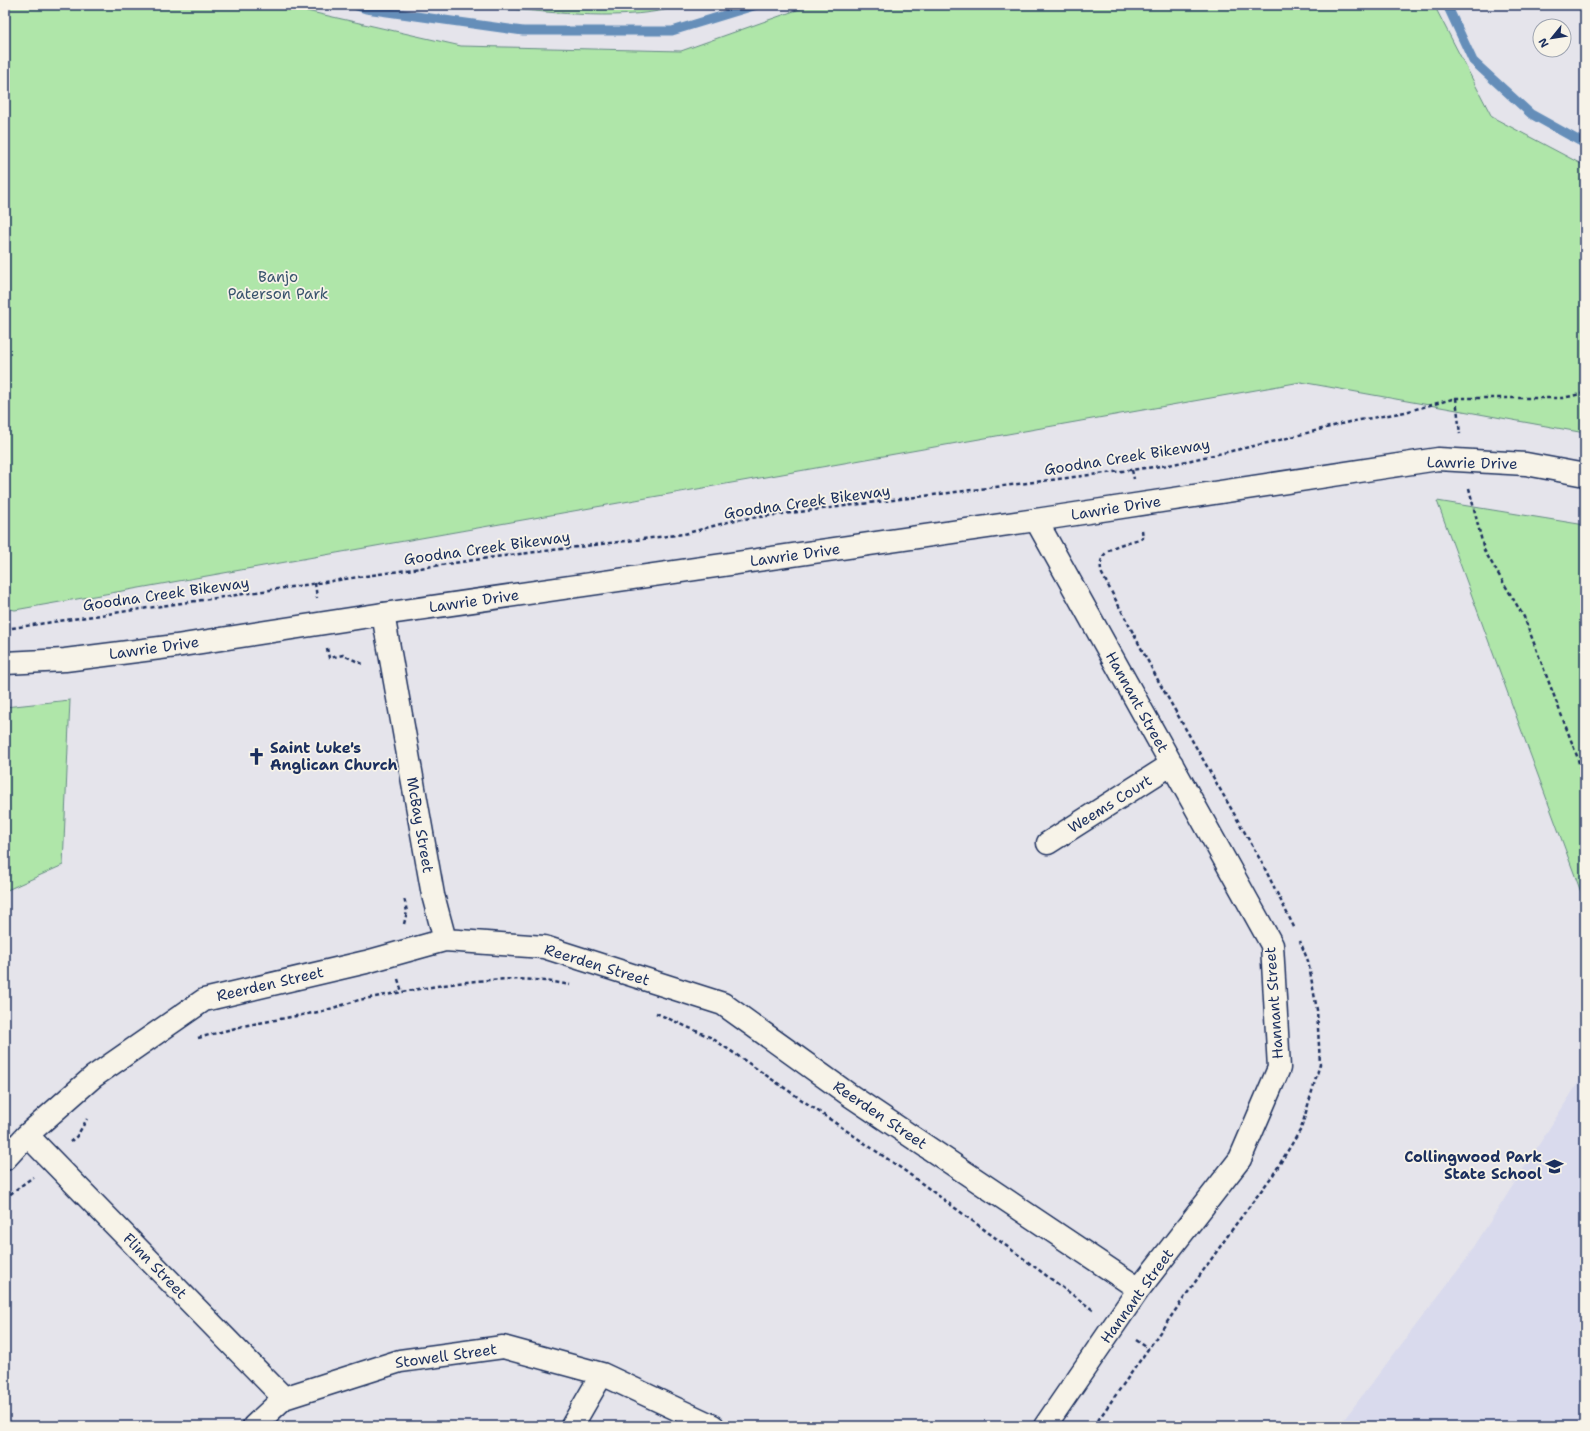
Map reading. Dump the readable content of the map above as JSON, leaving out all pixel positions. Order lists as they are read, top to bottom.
{
  "streets": {
    "street": [
      "Lawrie Drive",
      "Hannant Street",
      "Weems Court",
      "McBay Street",
      "Reerden Street",
      "Flinn Street",
      "Stowell Street"
    ],
    "path": ["Goodna Creek Bikeway"]
  },
  "crossings": [
    ["Lawrie Drive", "Hannant Street"],
    ["Lawrie Drive", "McBay Street"],
    ["Hannant Street", "Weems Court"],
    ["Hannant Street", "Reerden Street"],
    ["McBay Street", "Reerden Street"],
    ["Reerden Street", "Flinn Street"],
    ["Flinn Street", "Stowell Street"]
  ],
  "parks": ["Banjo Paterson Park"],
  "places": {
    "church": ["Saint Luke's Anglican Church"],
    "school or university": ["Collingwood Park State School"]
  },
  "north": "bottom left"
}
